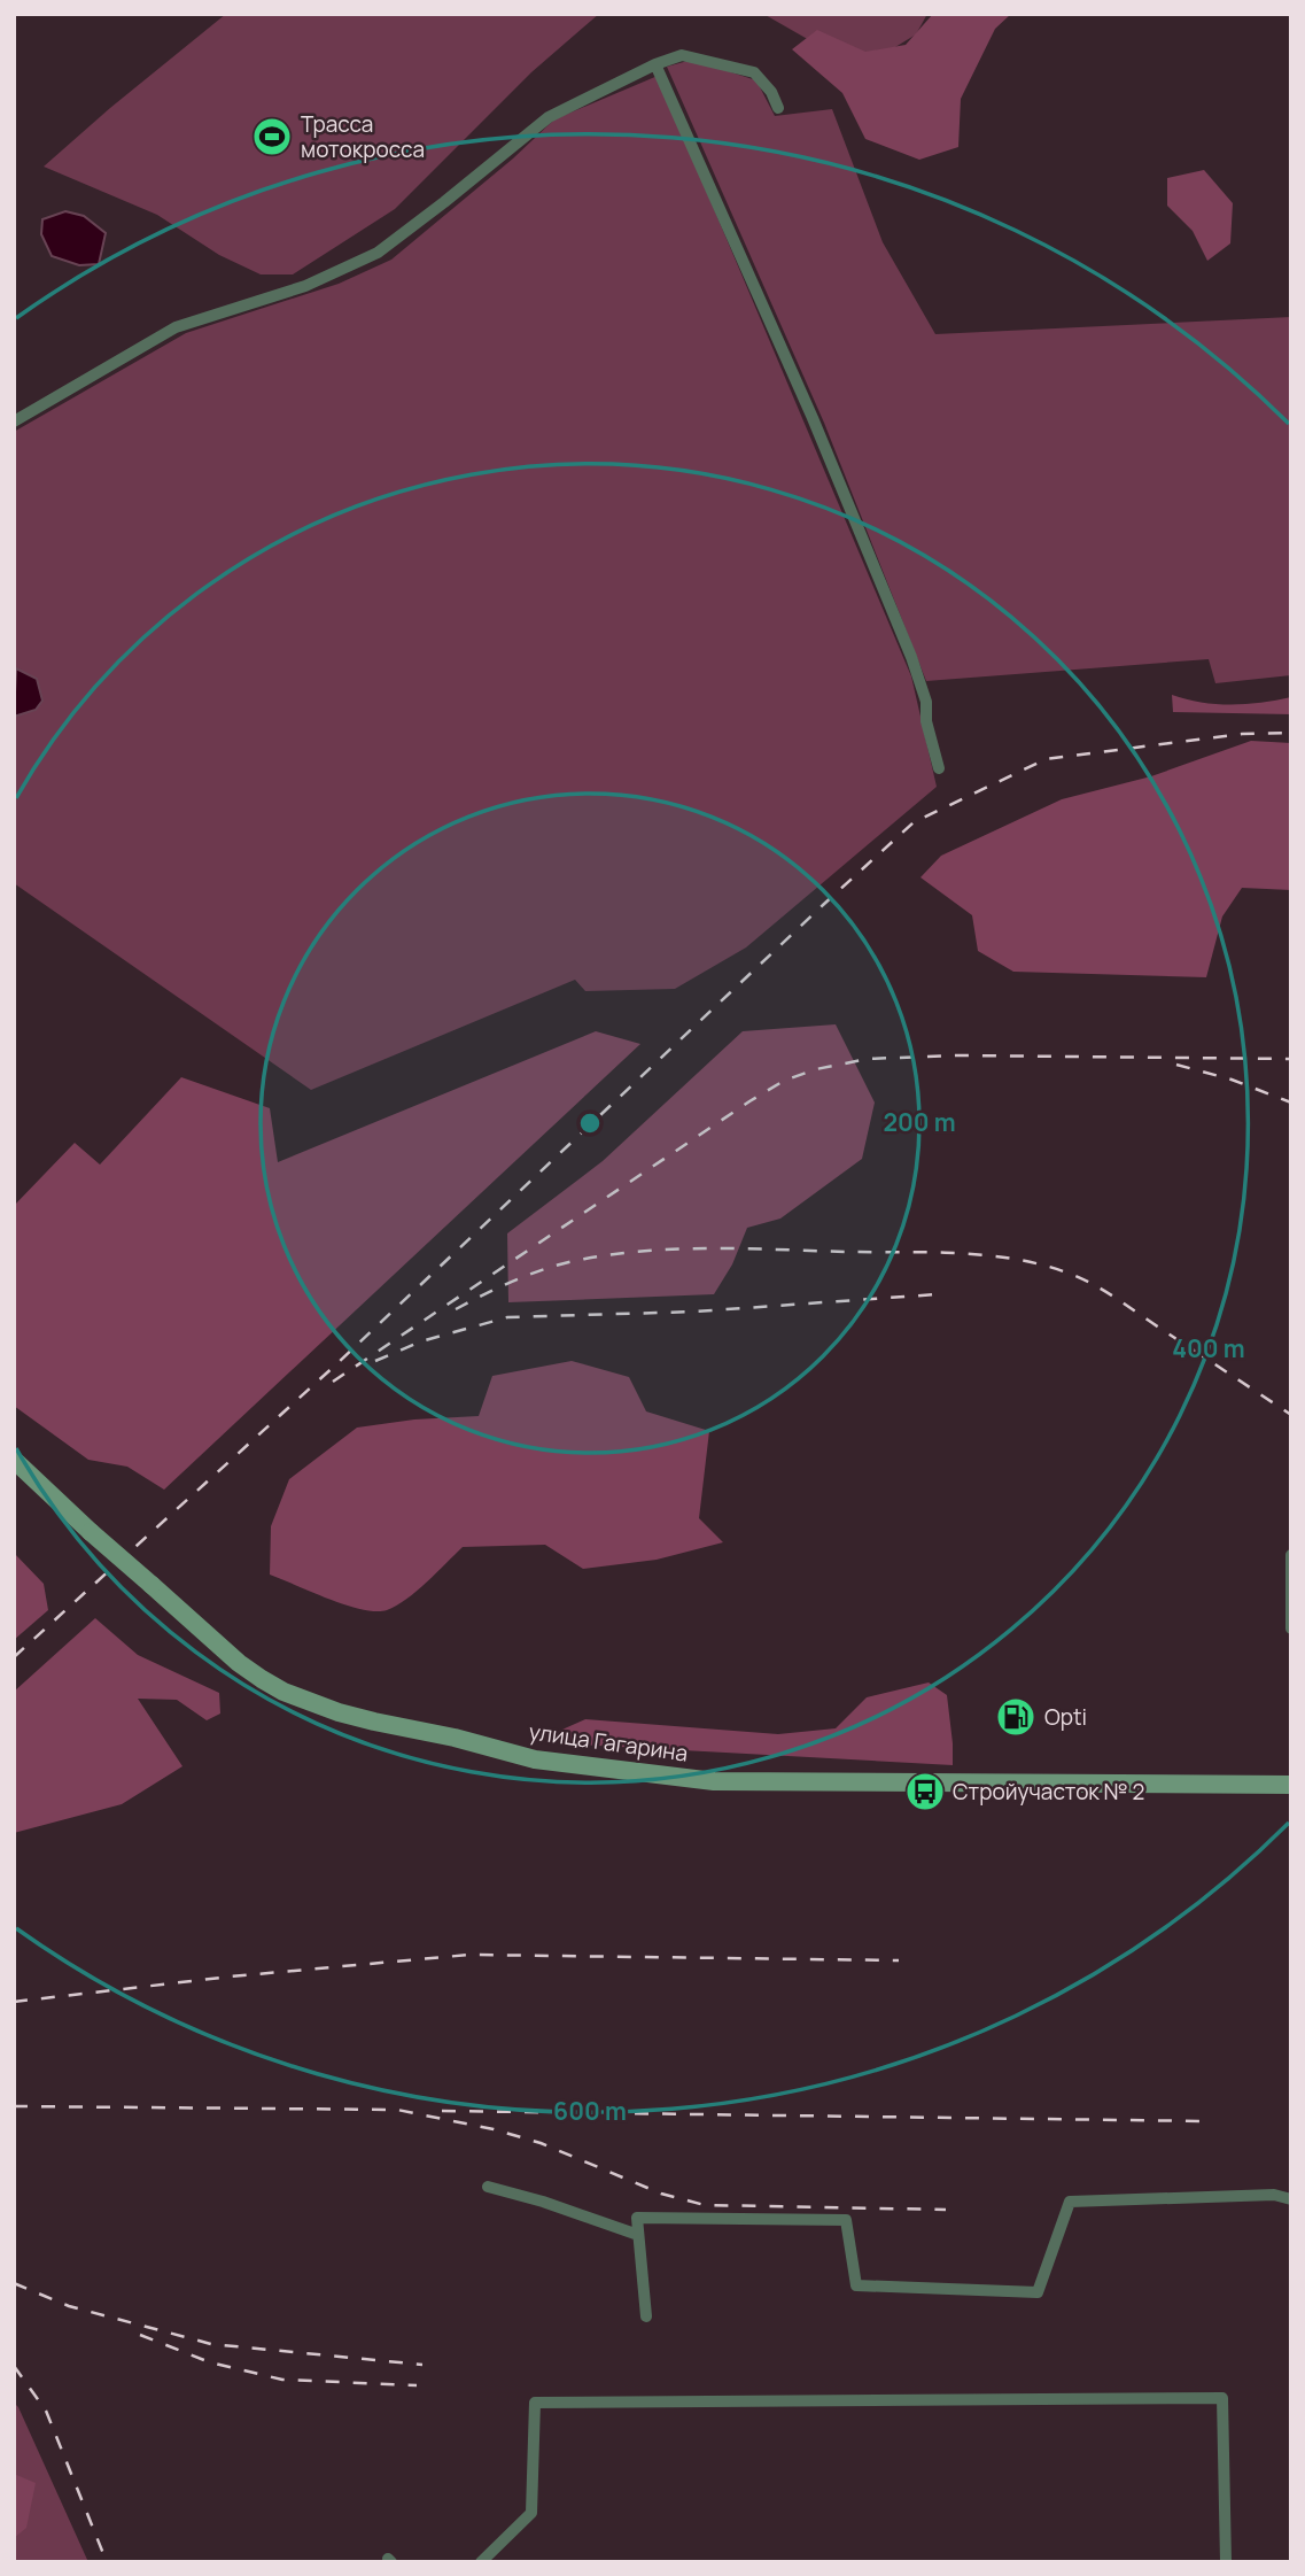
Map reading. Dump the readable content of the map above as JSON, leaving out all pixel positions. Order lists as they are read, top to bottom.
{
  "streets": {
    "main road": ["улица Гагарина"]
  },
  "places": {
    "sports": ["Трасса мотокросса"],
    "fuel station": ["Opti"],
    "bus stop": ["Стройучасток № 2"]
  },
  "rings": ["200 m", "400 m", "600 m"]
}
